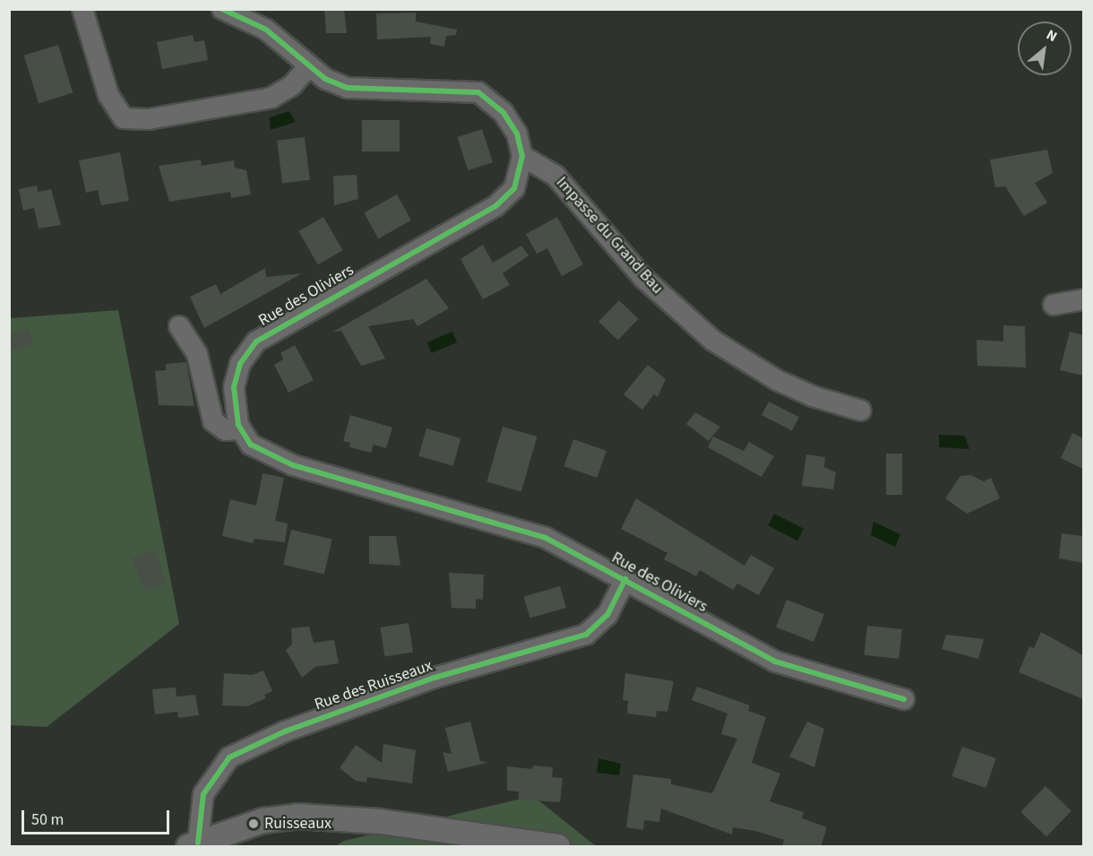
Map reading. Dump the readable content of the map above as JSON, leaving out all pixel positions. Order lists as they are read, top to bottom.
{
  "streets": {
    "street": ["Impasse du Grand Bau", "Rue des Oliviers", "Rue des Ruisseaux"]
  },
  "crossings": [
    ["Impasse du Grand Bau", "Rue des Oliviers"],
    ["Rue des Oliviers", "Rue des Ruisseaux"]
  ],
  "places": ["Ruisseaux"],
  "scale_bar": "50 m",
  "north": "top right"
}
